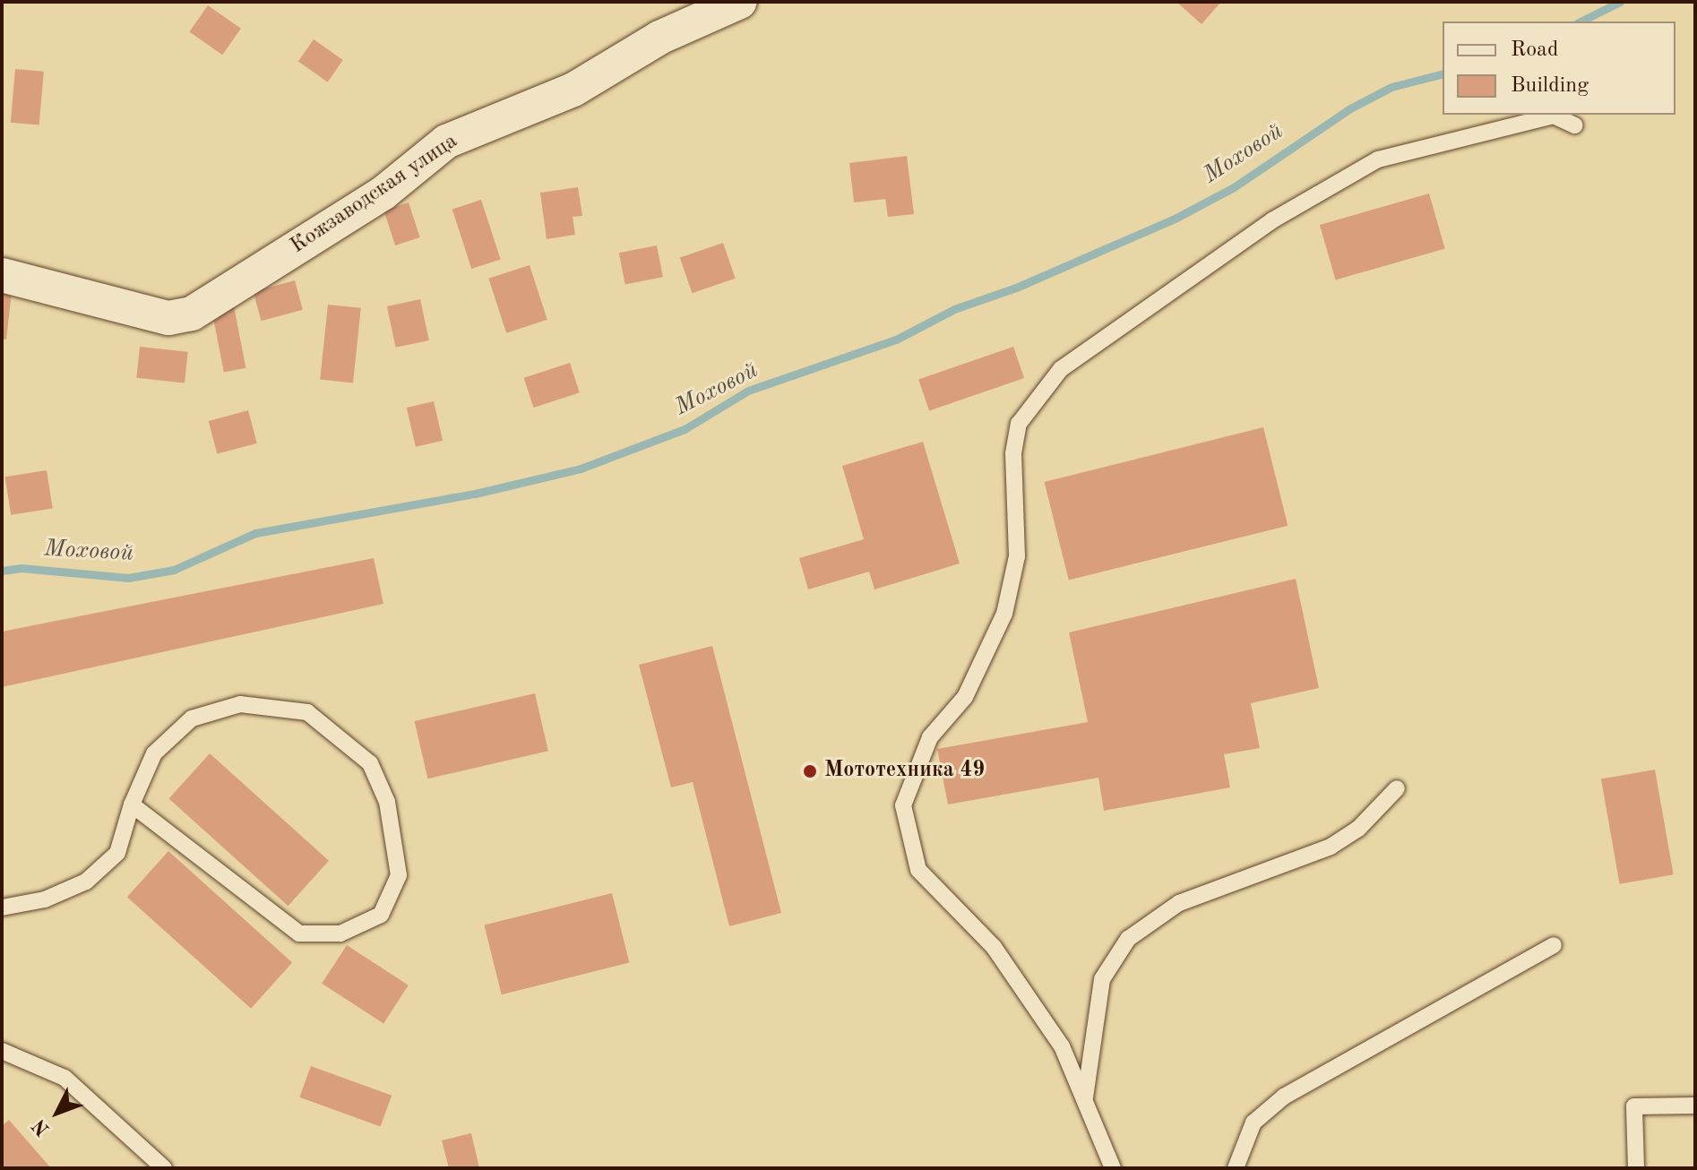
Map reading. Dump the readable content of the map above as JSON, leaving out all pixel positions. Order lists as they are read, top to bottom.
{
  "streets": {
    "street": ["Кожзаводская улица"]
  },
  "water": ["Моховой"],
  "places": ["Мототехника 49"],
  "legend": ["Road", "Building"],
  "north": "bottom left"
}
